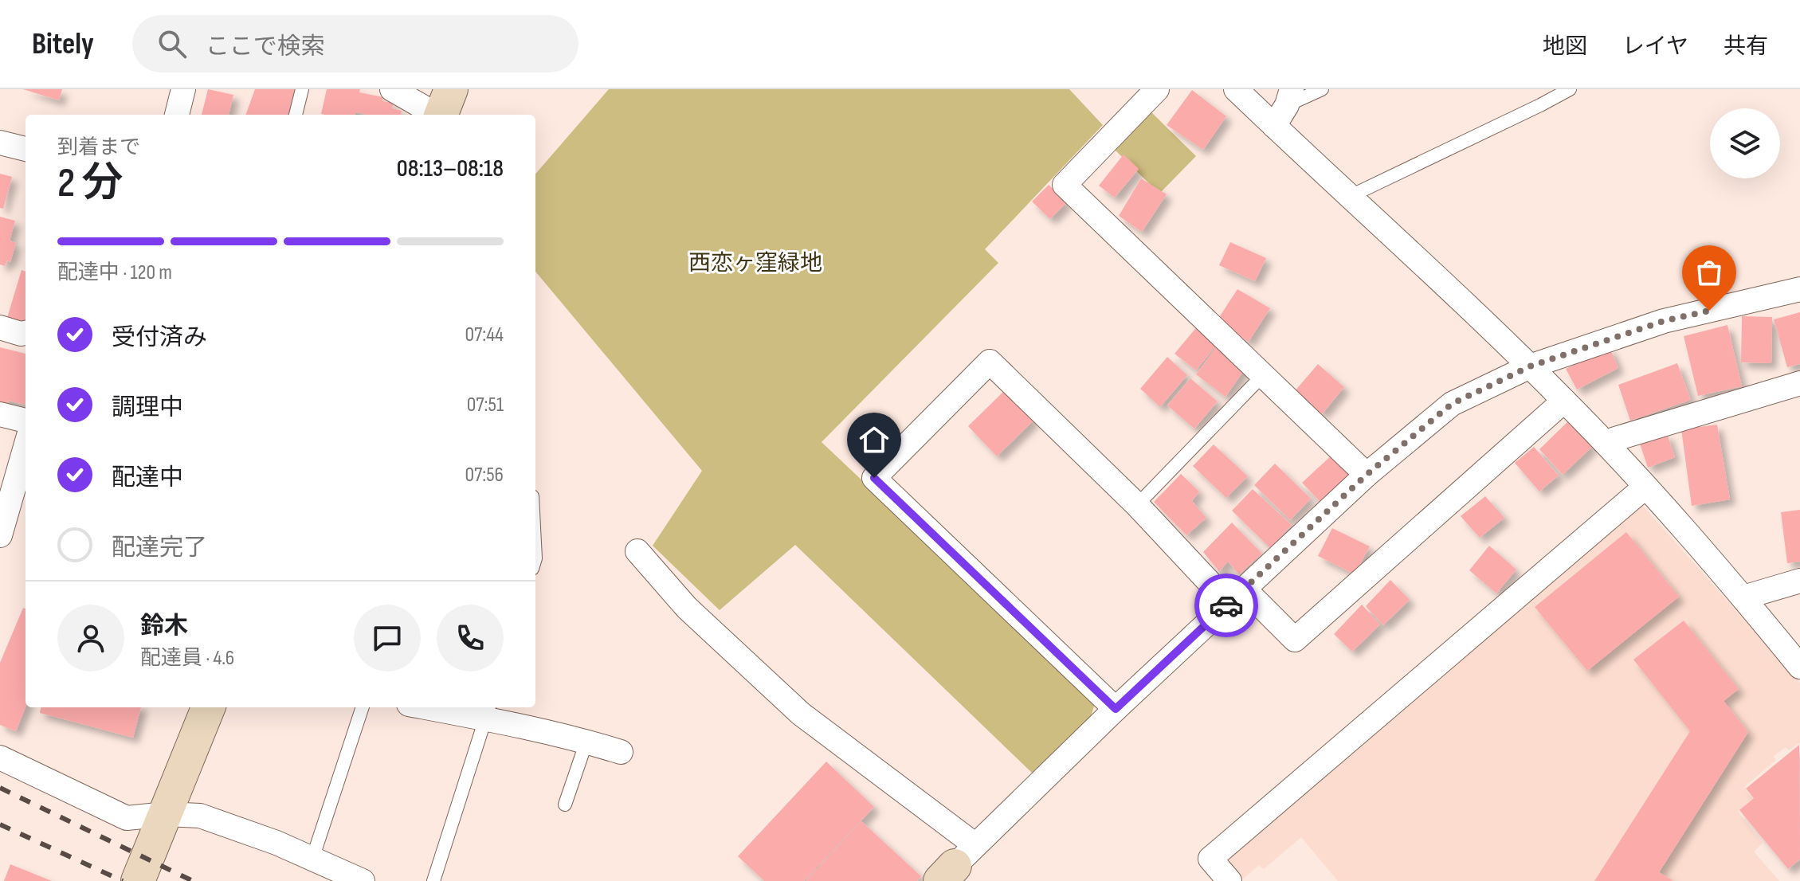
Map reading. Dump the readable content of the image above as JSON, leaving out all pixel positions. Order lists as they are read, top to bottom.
{
  "parks": ["西恋ヶ窪緑地"],
  "page": {
    "header": "Bitely",
    "search": "ここで検索",
    "nav": ["地図", "レイヤ", "共有"],
    "heading": ["2 分", "到着まで", "08:13–08:18"],
    "panel": ["鈴木", "配達員 · 4.6"],
    "bar": "配達中 · 120 m",
    "list": [
      ["受付済み", "07:44"],
      ["調理中", "07:51"],
      ["配達中", "07:56"],
      "配達完了"
    ]
  }
}
